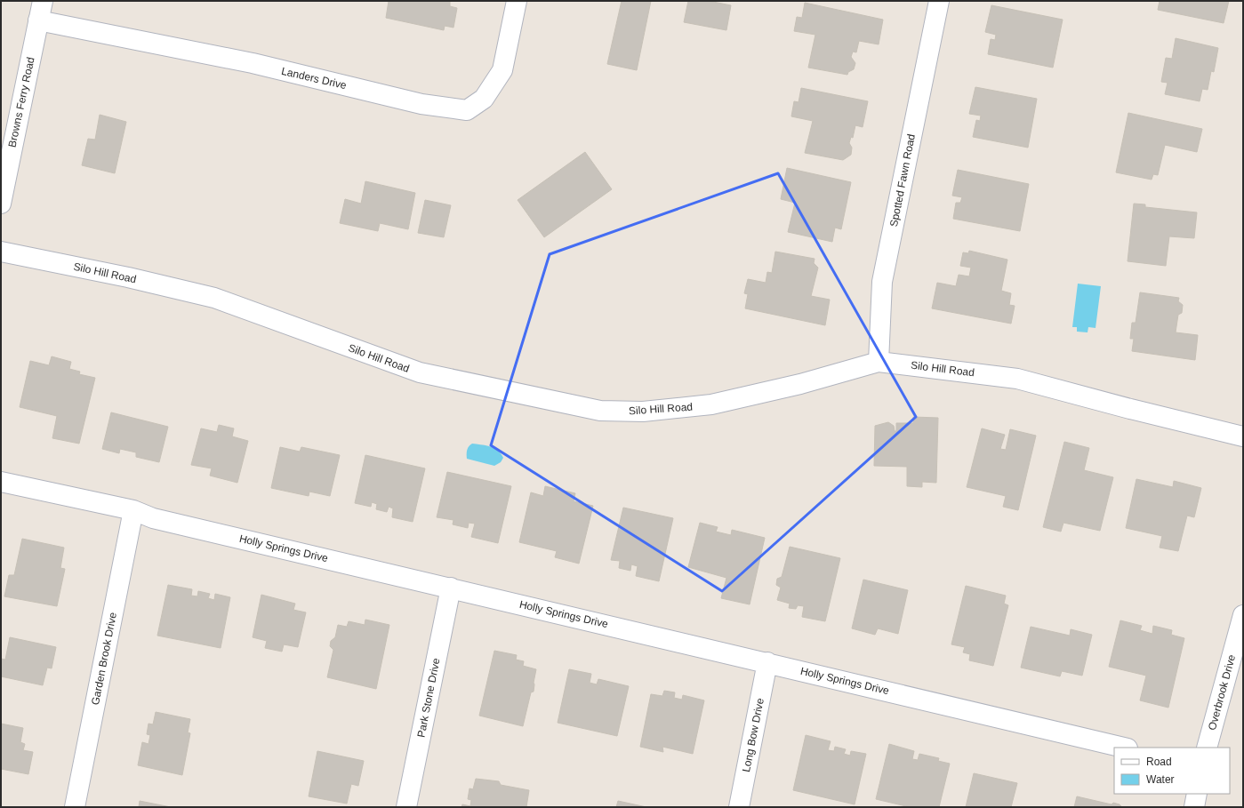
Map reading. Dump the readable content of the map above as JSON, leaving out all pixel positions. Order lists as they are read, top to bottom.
{
  "streets": {
    "street": [
      "Landers Drive",
      "Browns Ferry Road",
      "Spotted Fawn Road",
      "Silo Hill Road",
      "Holly Springs Drive",
      "Garden Brook Drive",
      "Overbrook Drive",
      "Park Stone Drive",
      "Long Bow Drive"
    ]
  },
  "crossings": [
    ["Landers Drive", "Browns Ferry Road"],
    ["Spotted Fawn Road", "Silo Hill Road"],
    ["Holly Springs Drive", "Garden Brook Drive"],
    ["Holly Springs Drive", "Park Stone Drive"],
    ["Holly Springs Drive", "Long Bow Drive"]
  ],
  "legend": ["Road", "Water"]
}
